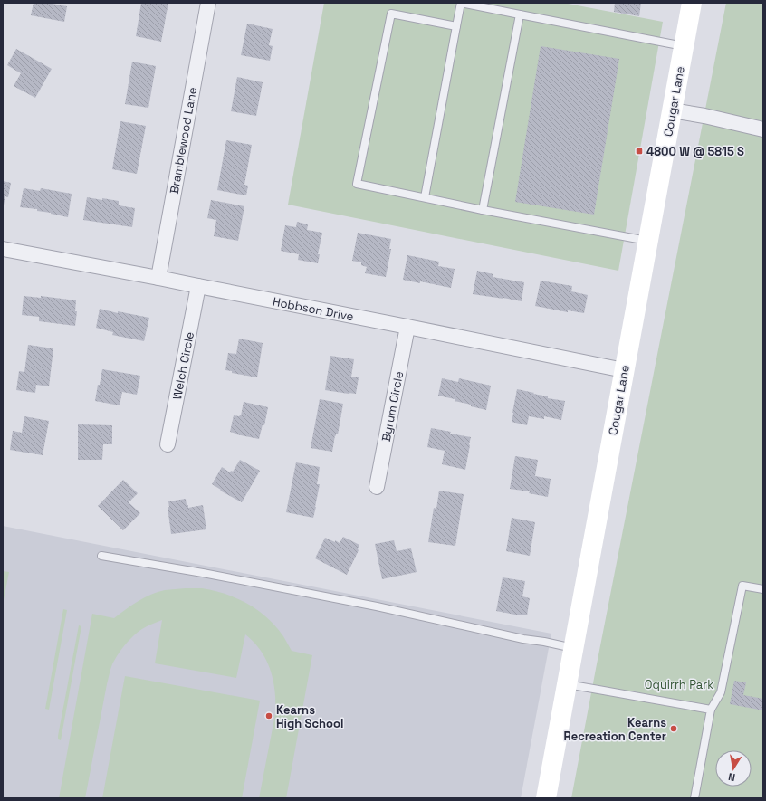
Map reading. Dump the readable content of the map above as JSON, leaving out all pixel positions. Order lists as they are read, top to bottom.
{
  "streets": {
    "main road": ["Cougar Lane"],
    "street": [
      "Bramblewood Lane",
      "Hobbson Drive",
      "Welch Circle",
      "Byrum Circle"
    ]
  },
  "crossings": [
    ["Cougar Lane", "Hobbson Drive"],
    ["Bramblewood Lane", "Hobbson Drive"],
    ["Hobbson Drive", "Welch Circle"],
    ["Hobbson Drive", "Byrum Circle"]
  ],
  "parks": ["Oquirrh Park"],
  "places": {
    "transit": ["4800 W @ 5815 S"],
    "other": ["Kearns High School", "Kearns Recreation Center"]
  },
  "north": "bottom"
}
